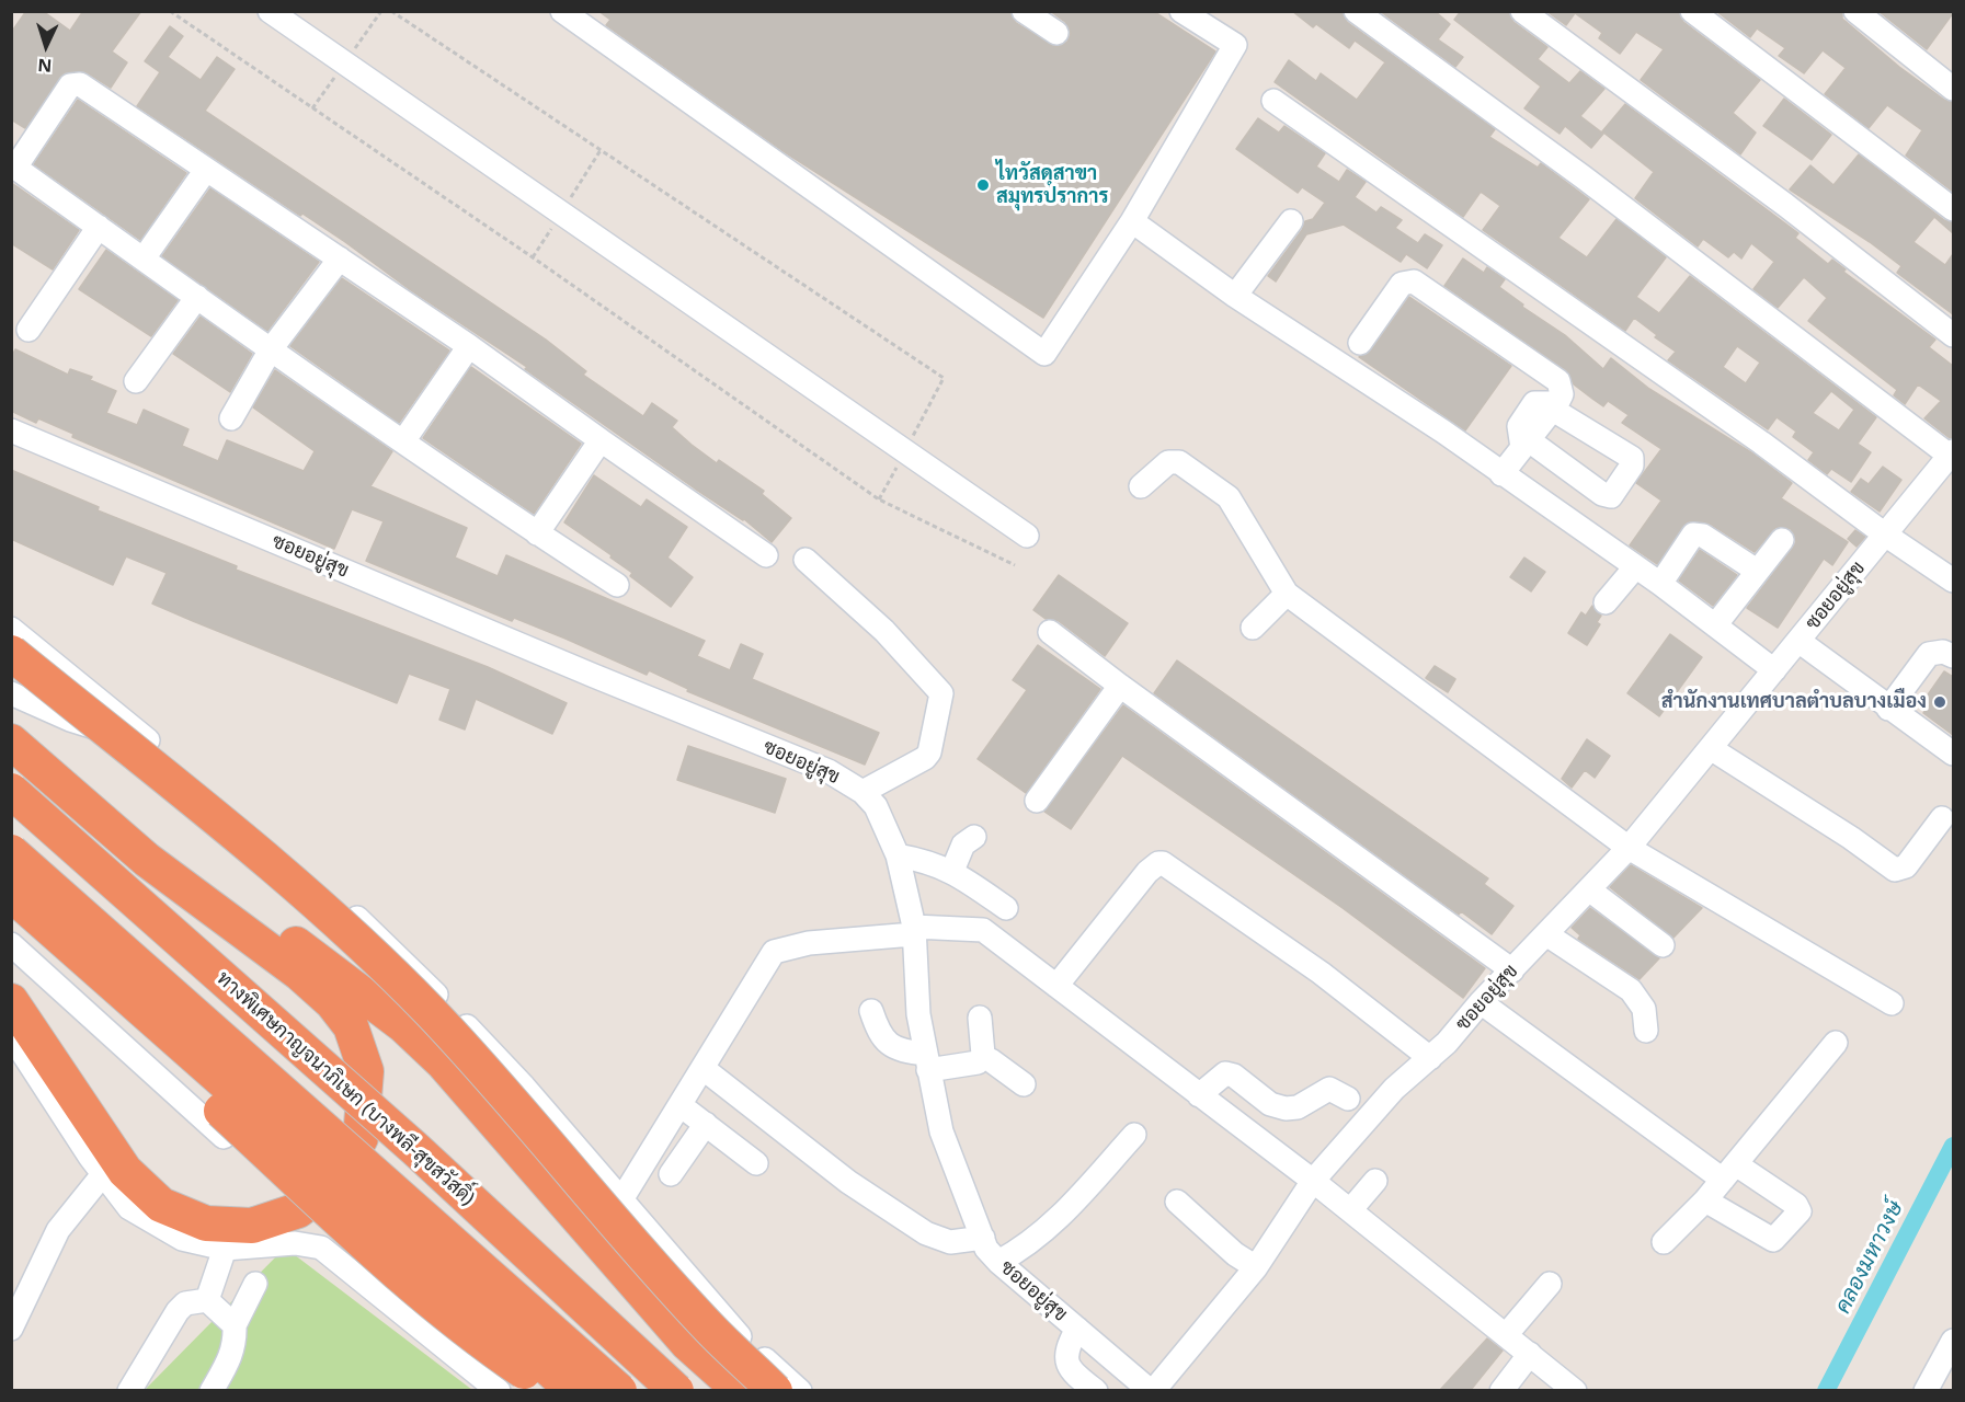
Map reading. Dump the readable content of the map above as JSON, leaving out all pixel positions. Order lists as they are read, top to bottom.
{
  "streets": {
    "highway": ["ทางพิเศษกาญจนาภิเษก (บางพลี-สุขสวัสดิ์)"],
    "street": ["ซอยอยู่สุข"]
  },
  "water": ["คลองมหาวงษ์"],
  "places": ["ไทวัสดุสาขา สมุทรปราการ", "สำนักงานเทศบาลตำบลบางเมือง"],
  "north": "bottom"
}
